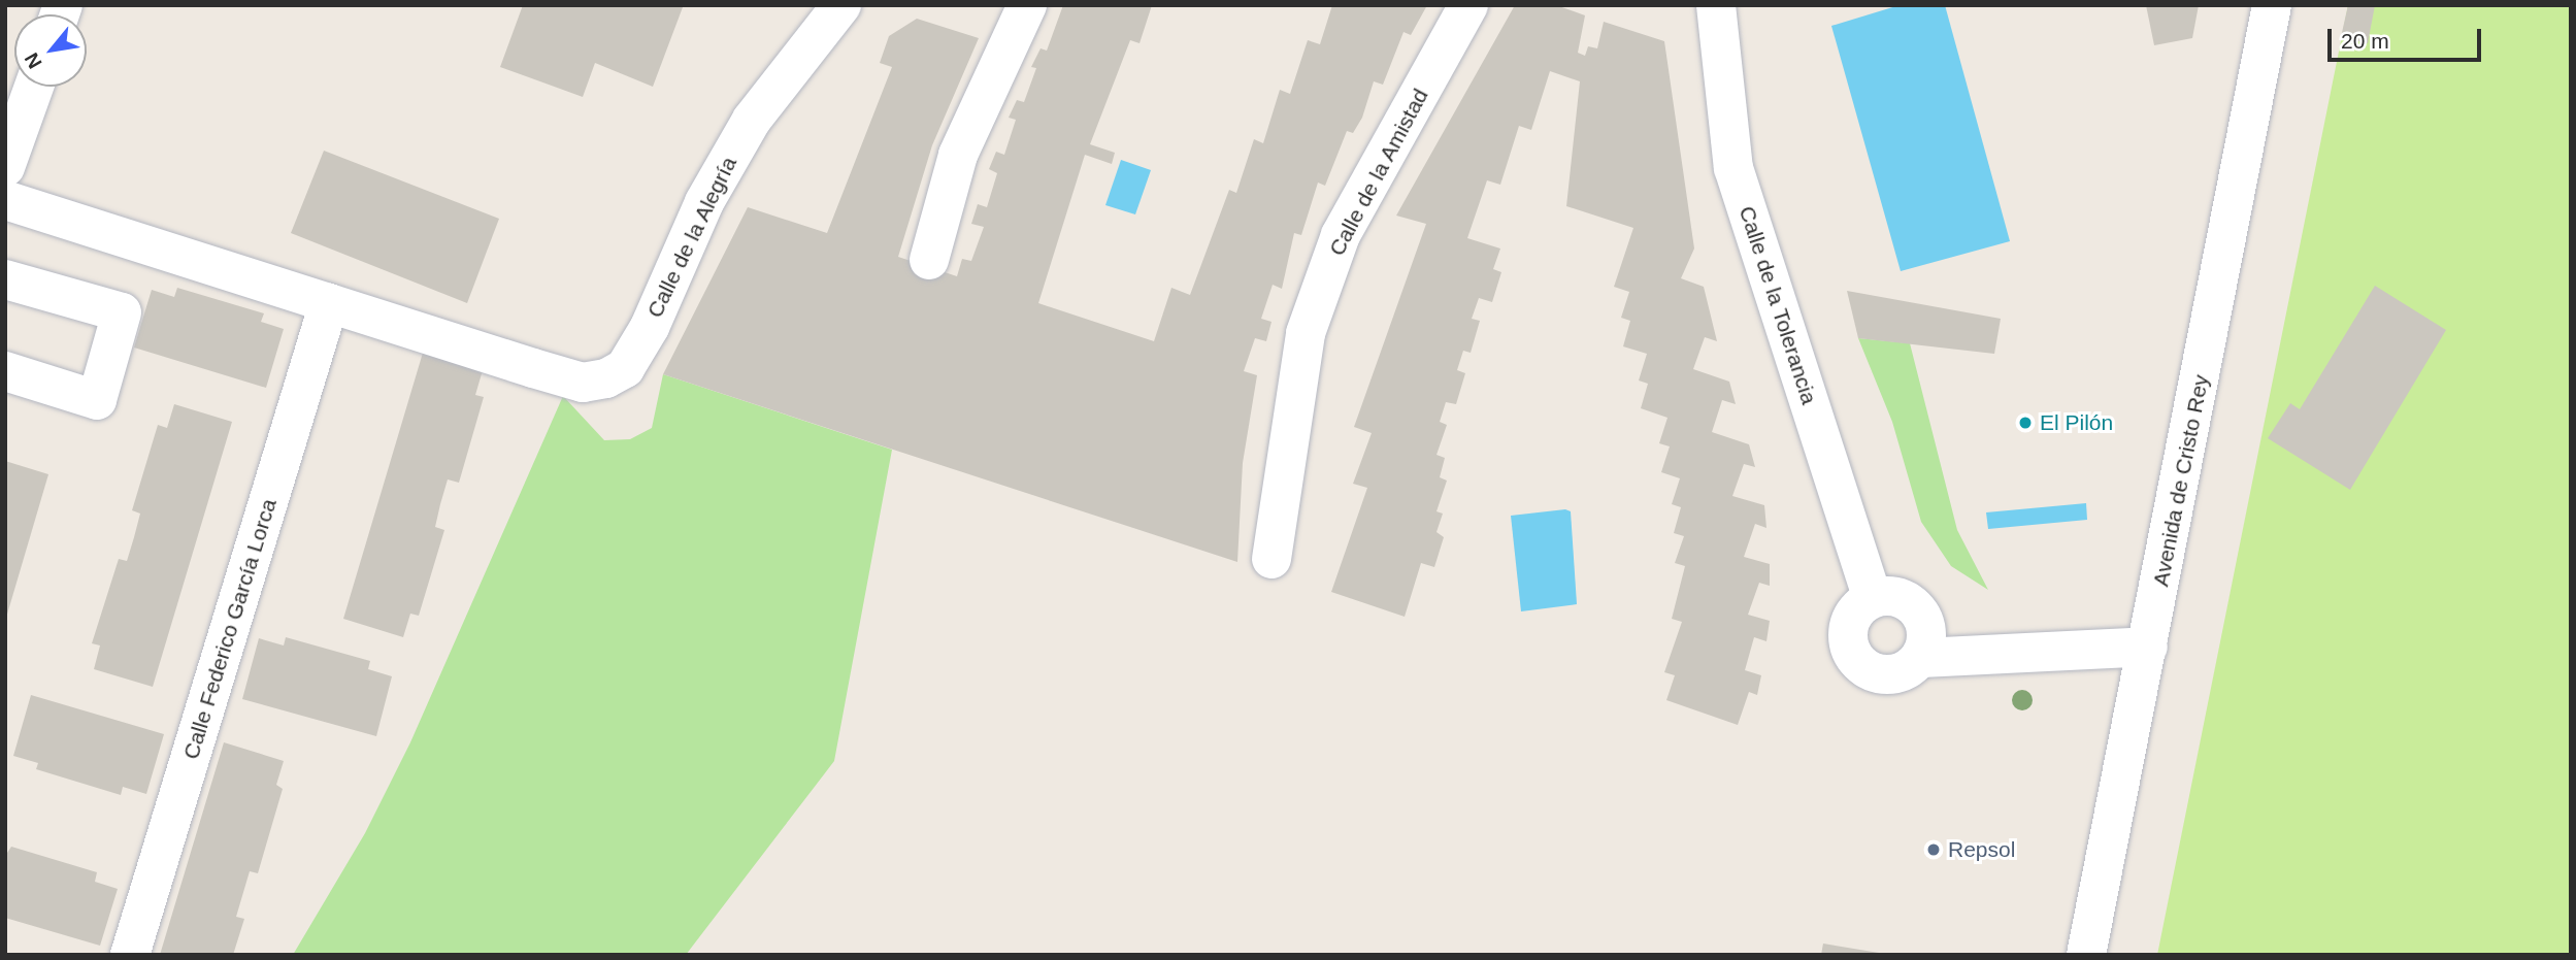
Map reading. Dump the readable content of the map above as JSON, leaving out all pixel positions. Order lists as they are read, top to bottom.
{
  "streets": {
    "street": [
      "Calle de la Amistad",
      "Calle de la Alegría",
      "Calle de la Tolerancia",
      "Avenida de Cristo Rey",
      "Calle Federico García Lorca"
    ]
  },
  "crossings": [
    ["Calle de la Alegría", "Calle Federico García Lorca"]
  ],
  "places": ["El Pilón", "Repsol"],
  "scale_bar": "20 m",
  "north": "bottom left"
}
